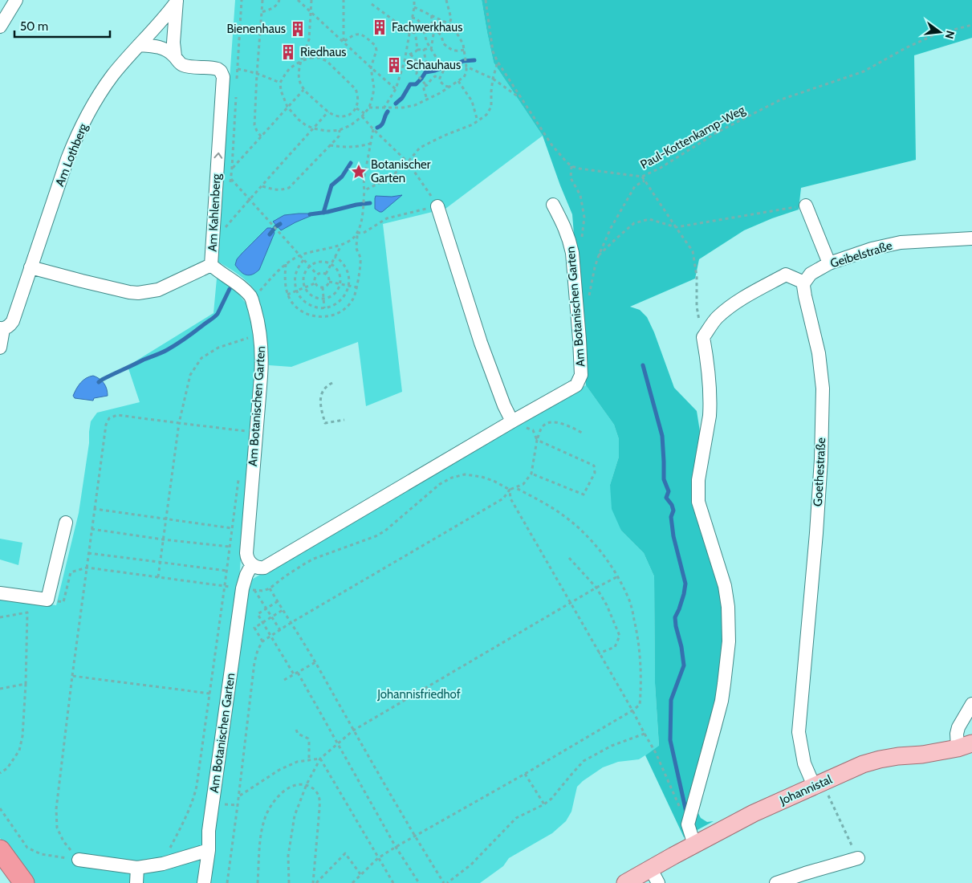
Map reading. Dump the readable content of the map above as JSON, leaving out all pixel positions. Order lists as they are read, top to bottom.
{
  "streets": {
    "main road": ["Johannistal"],
    "street": [
      "Am Lothberg",
      "Am Kahlenberg",
      "Geibelstraße",
      "Am Botanischen Garten",
      "Goethestraße"
    ],
    "path": ["Paul-Kottenkamp-Weg"]
  },
  "crossings": [
    ["Am Lothberg", "Am Kahlenberg"],
    ["Am Kahlenberg", "Am Botanischen Garten"],
    ["Geibelstraße", "Goethestraße"],
    ["Goethestraße", "Johannistal"]
  ],
  "one_way": ["Am Kahlenberg"],
  "parks": ["Johannisfriedhof"],
  "places": {
    "building": [
      "Fachwerkhaus",
      "Bienenhaus",
      "Riedhaus",
      "Schauhaus"
    ],
    "place": ["Botanischer Garten"]
  },
  "scale_bar": "50 m",
  "north": "right"
}
